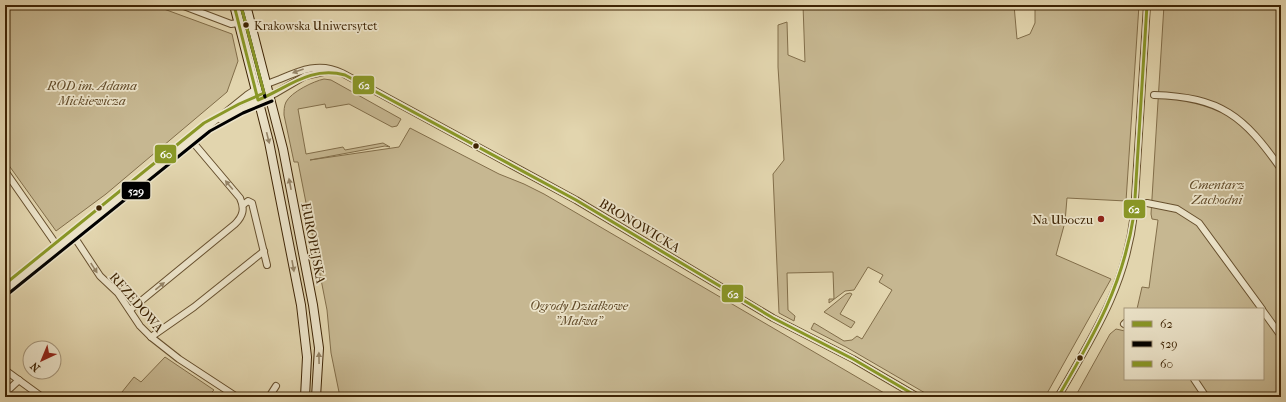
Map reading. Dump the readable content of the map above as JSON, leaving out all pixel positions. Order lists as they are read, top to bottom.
{
  "streets": {
    "main road": ["EUROPEJSKA"],
    "street": ["BRONOWICKA", "REZEDOWA"]
  },
  "crossings": [
    ["BRONOWICKA", "EUROPEJSKA"]
  ],
  "one_way": ["REZEDOWA"],
  "parks": ["ROD im. Adama Mickiewicza", "Cmentarz Zachodni", "Ogrody Działkowe \"Malwa\""],
  "places": ["Krakowska Uniwersytet", "Na Uboczu"],
  "lines": ["transit line 62", "transit line 529", "transit line 60"],
  "legend": ["62", "529", "60"],
  "north": "bottom left"
}
